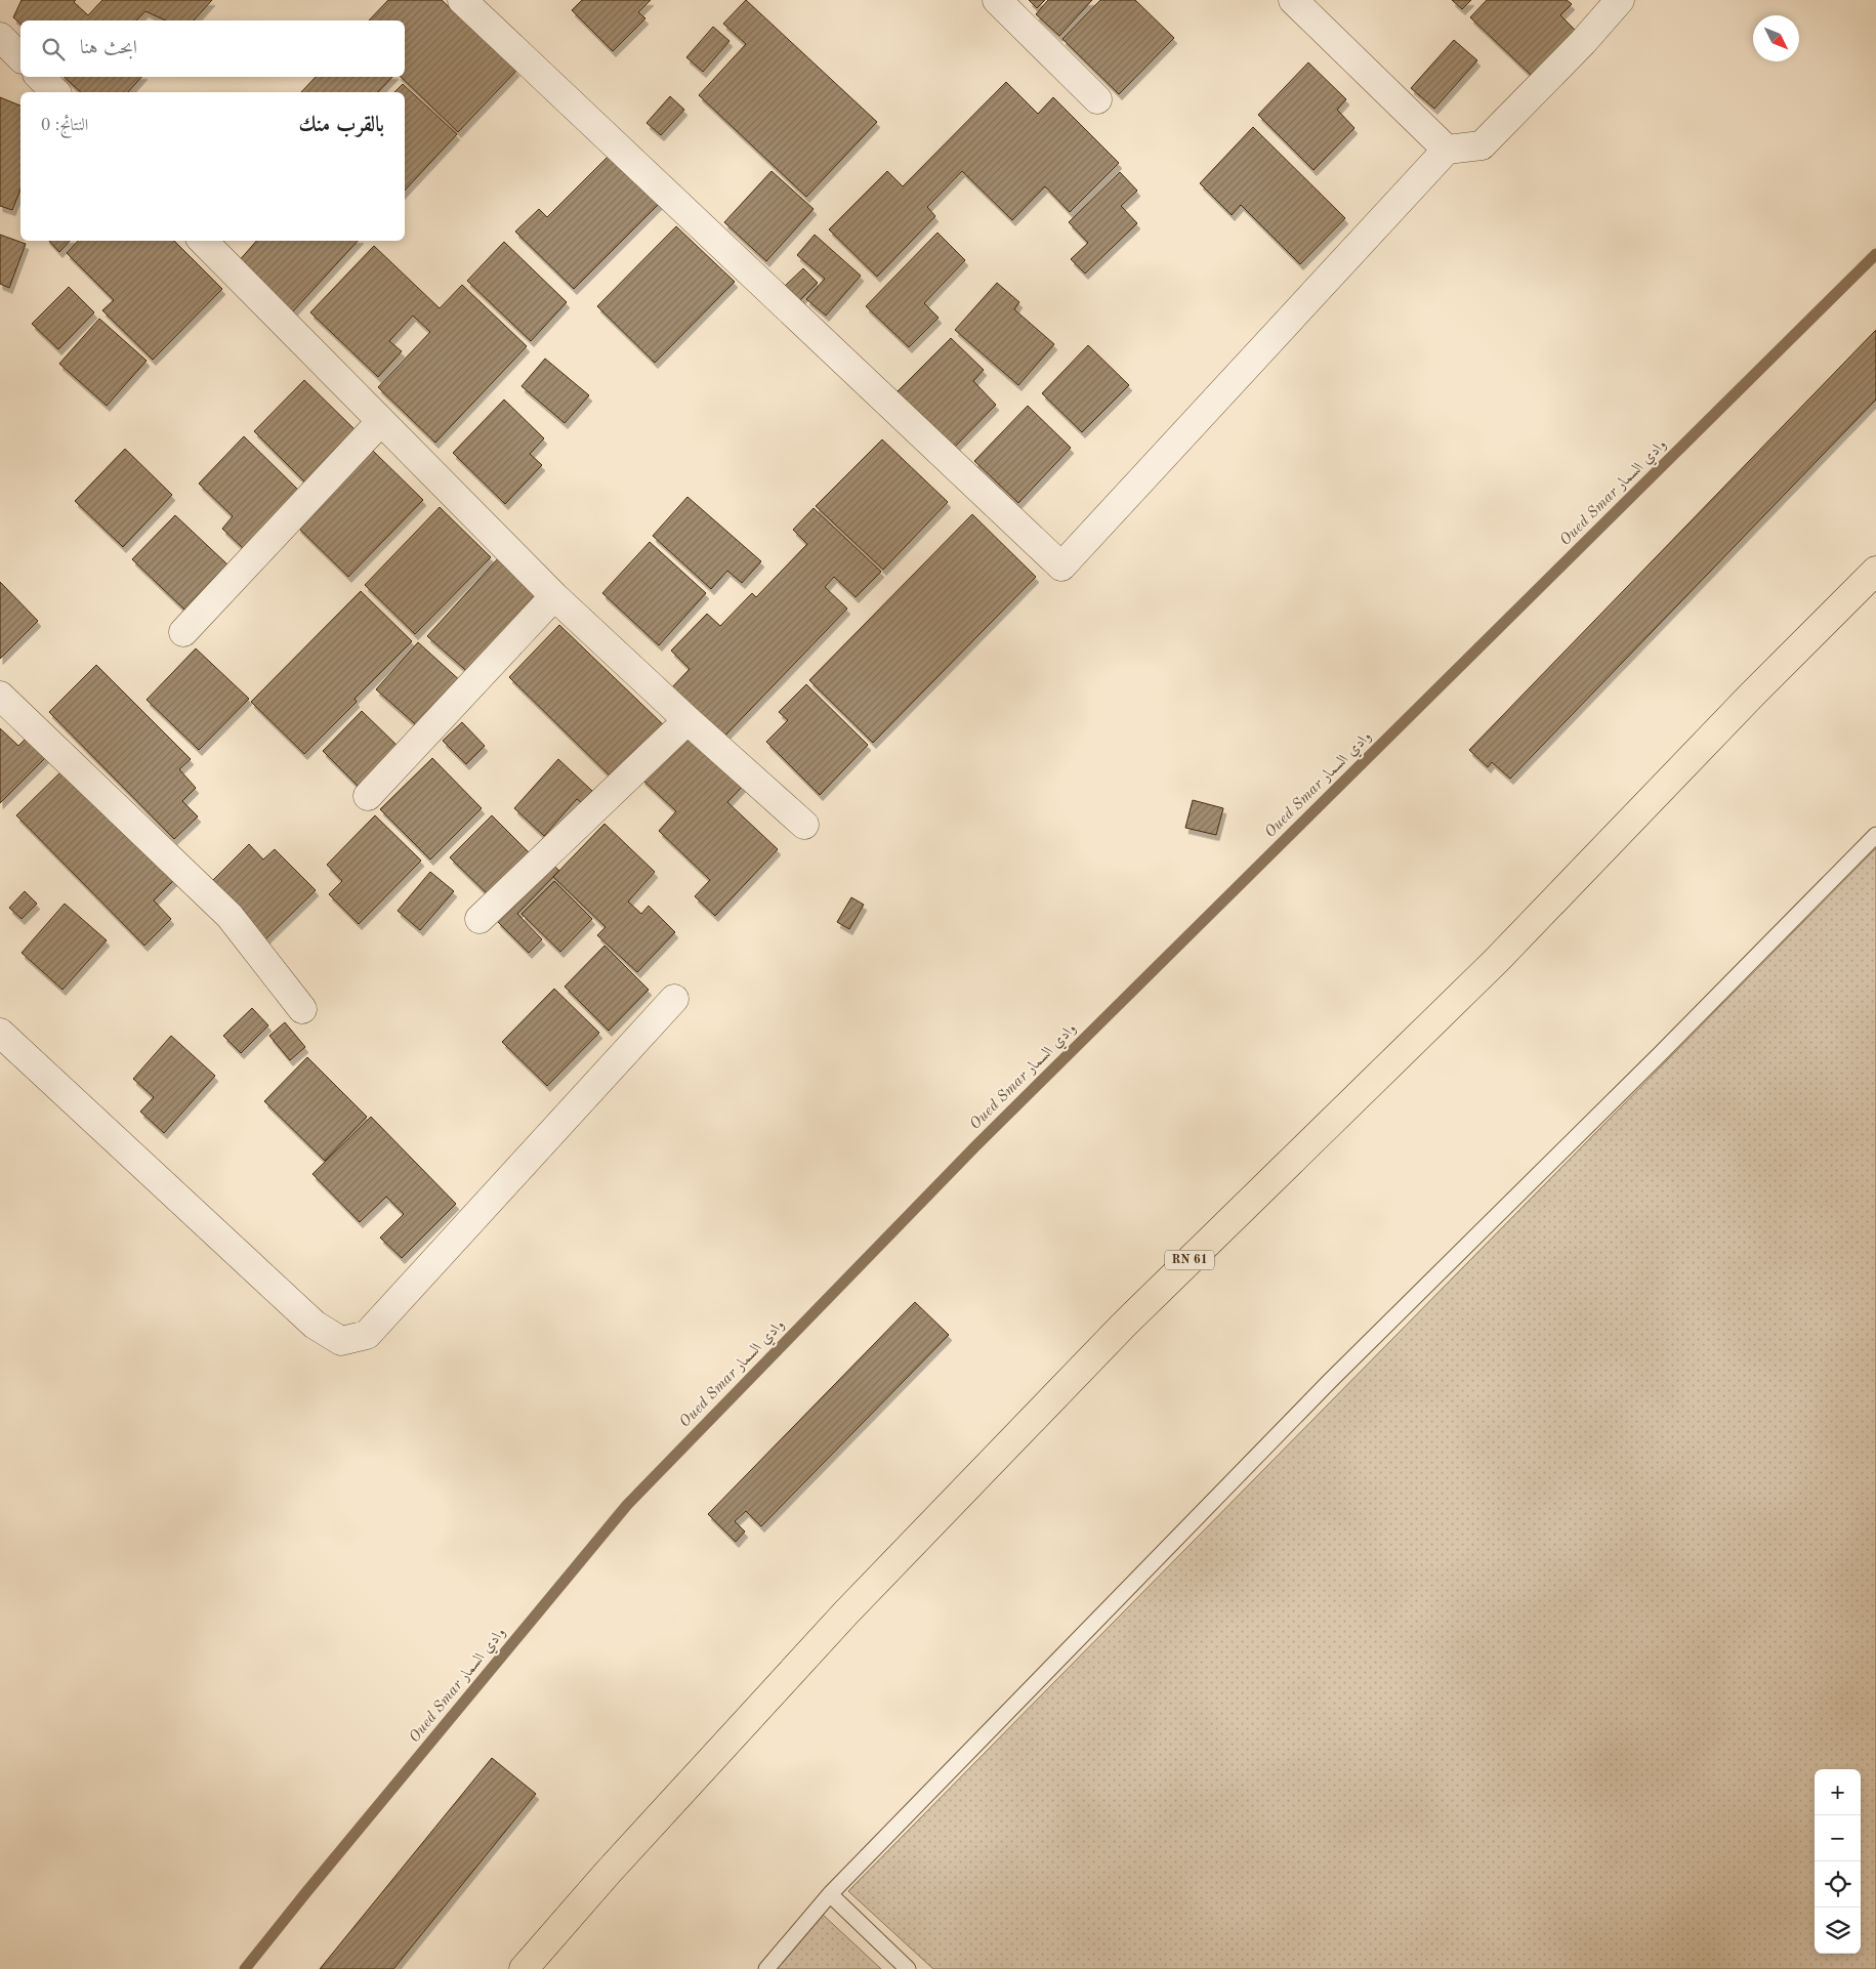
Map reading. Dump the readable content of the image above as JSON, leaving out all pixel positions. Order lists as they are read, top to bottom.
{
  "streets": {
    "main road": ["RN 61"]
  },
  "water": ["Oued Smar وادي السمار"],
  "north": "bottom right",
  "page": {
    "search": "ابحث هنا",
    "heading": ["بالقرب منك", "النتائج: 0"],
    "map_buttons": ["+", "−"]
  }
}
